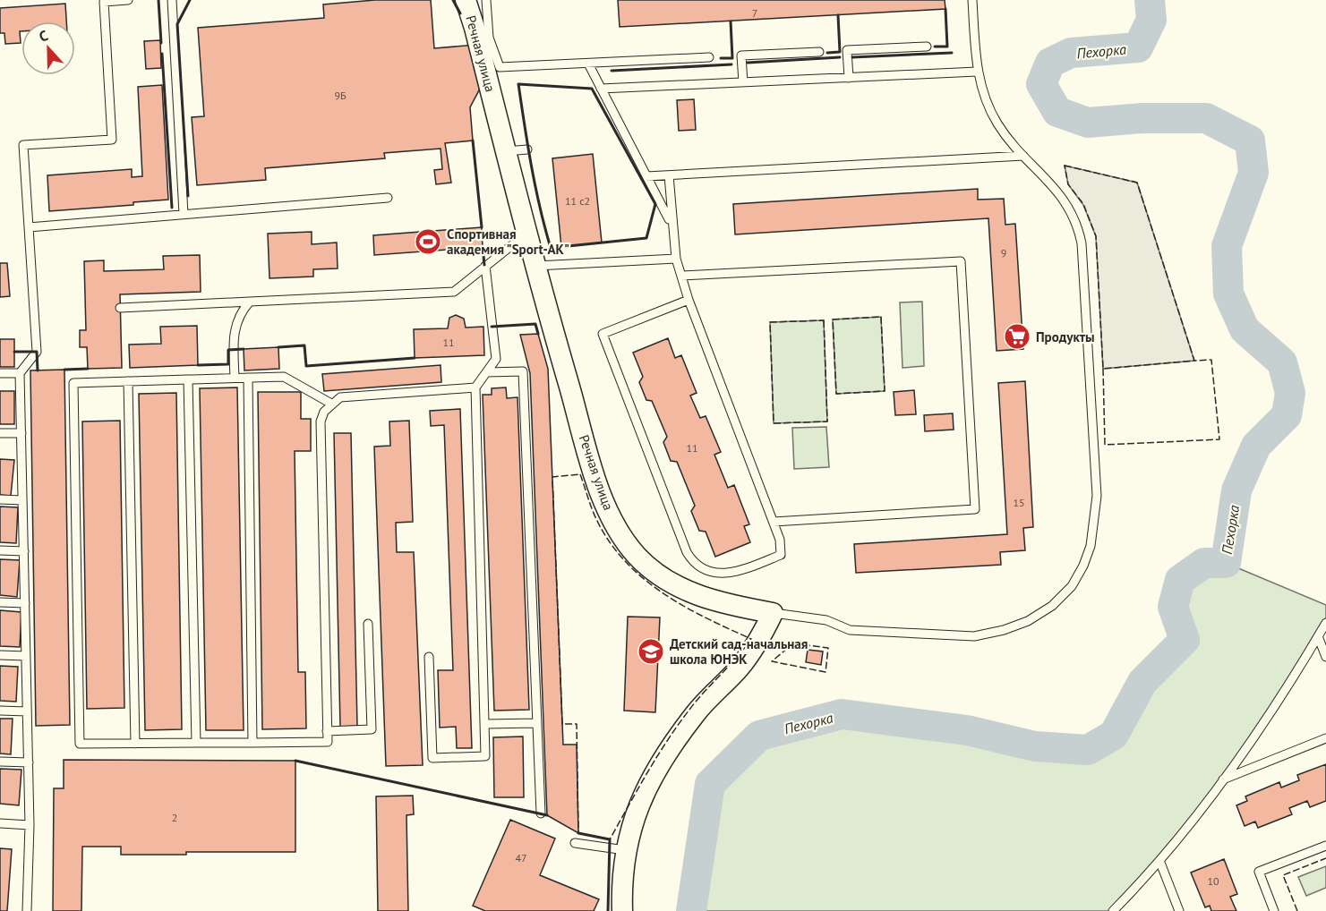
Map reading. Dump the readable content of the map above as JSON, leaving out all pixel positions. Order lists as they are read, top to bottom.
{
  "streets": {
    "street": ["Речная улица"]
  },
  "water": ["Пехорка"],
  "places": {
    "sports": ["Спортивная академия \"Sport-AK\""],
    "supermarket": ["Продукты"],
    "school or university": ["Детский сад-начальная школа ЮНЭК"]
  },
  "house_numbers": [
    "7",
    "9Б",
    "11 с2",
    "9",
    "11",
    "11",
    "15",
    "2",
    "47",
    "10"
  ],
  "north": "top"
}
